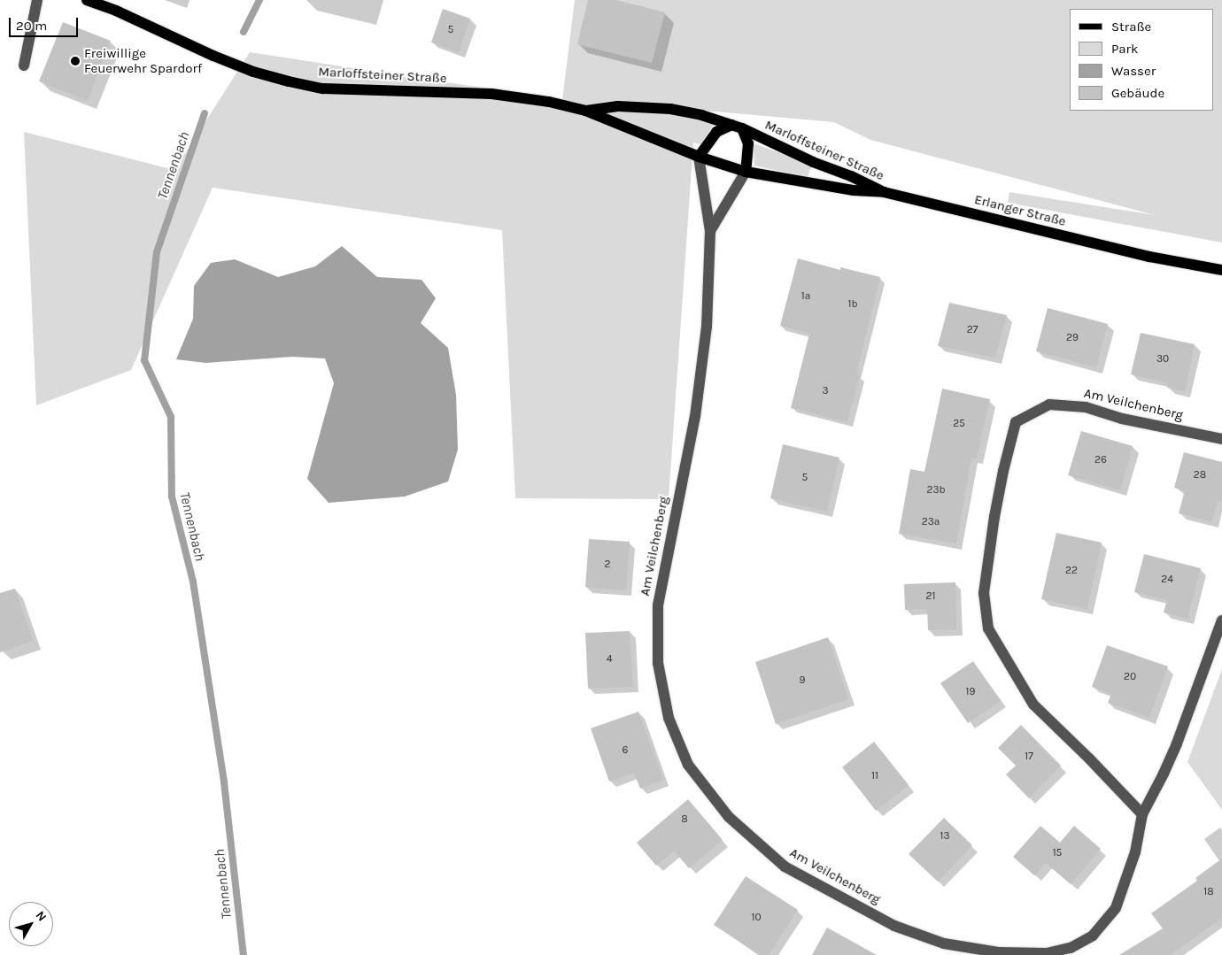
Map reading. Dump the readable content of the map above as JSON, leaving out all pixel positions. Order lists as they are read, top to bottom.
{
  "streets": {
    "main road": ["Marloffsteiner Straße", "Erlanger Straße"],
    "street": ["Am Veilchenberg"]
  },
  "crossings": [
    ["Marloffsteiner Straße", "Erlanger Straße"],
    ["Marloffsteiner Straße", "Am Veilchenberg"]
  ],
  "water": ["Tennenbach"],
  "places": ["Freiwillige Feuerwehr Spardorf"],
  "house_numbers": [
    "5",
    "1a",
    "1b",
    "27",
    "29",
    "30",
    "3",
    "25",
    "26",
    "28",
    "5",
    "23b",
    "23a",
    "2",
    "22",
    "24",
    "21",
    "4",
    "20",
    "9",
    "19",
    "6",
    "17",
    "11",
    "8",
    "13",
    "15",
    "18",
    "10"
  ],
  "legend": [
    "Straße",
    "Park",
    "Wasser",
    "Gebäude"
  ],
  "scale_bar": "20 m",
  "north": "top right"
}
